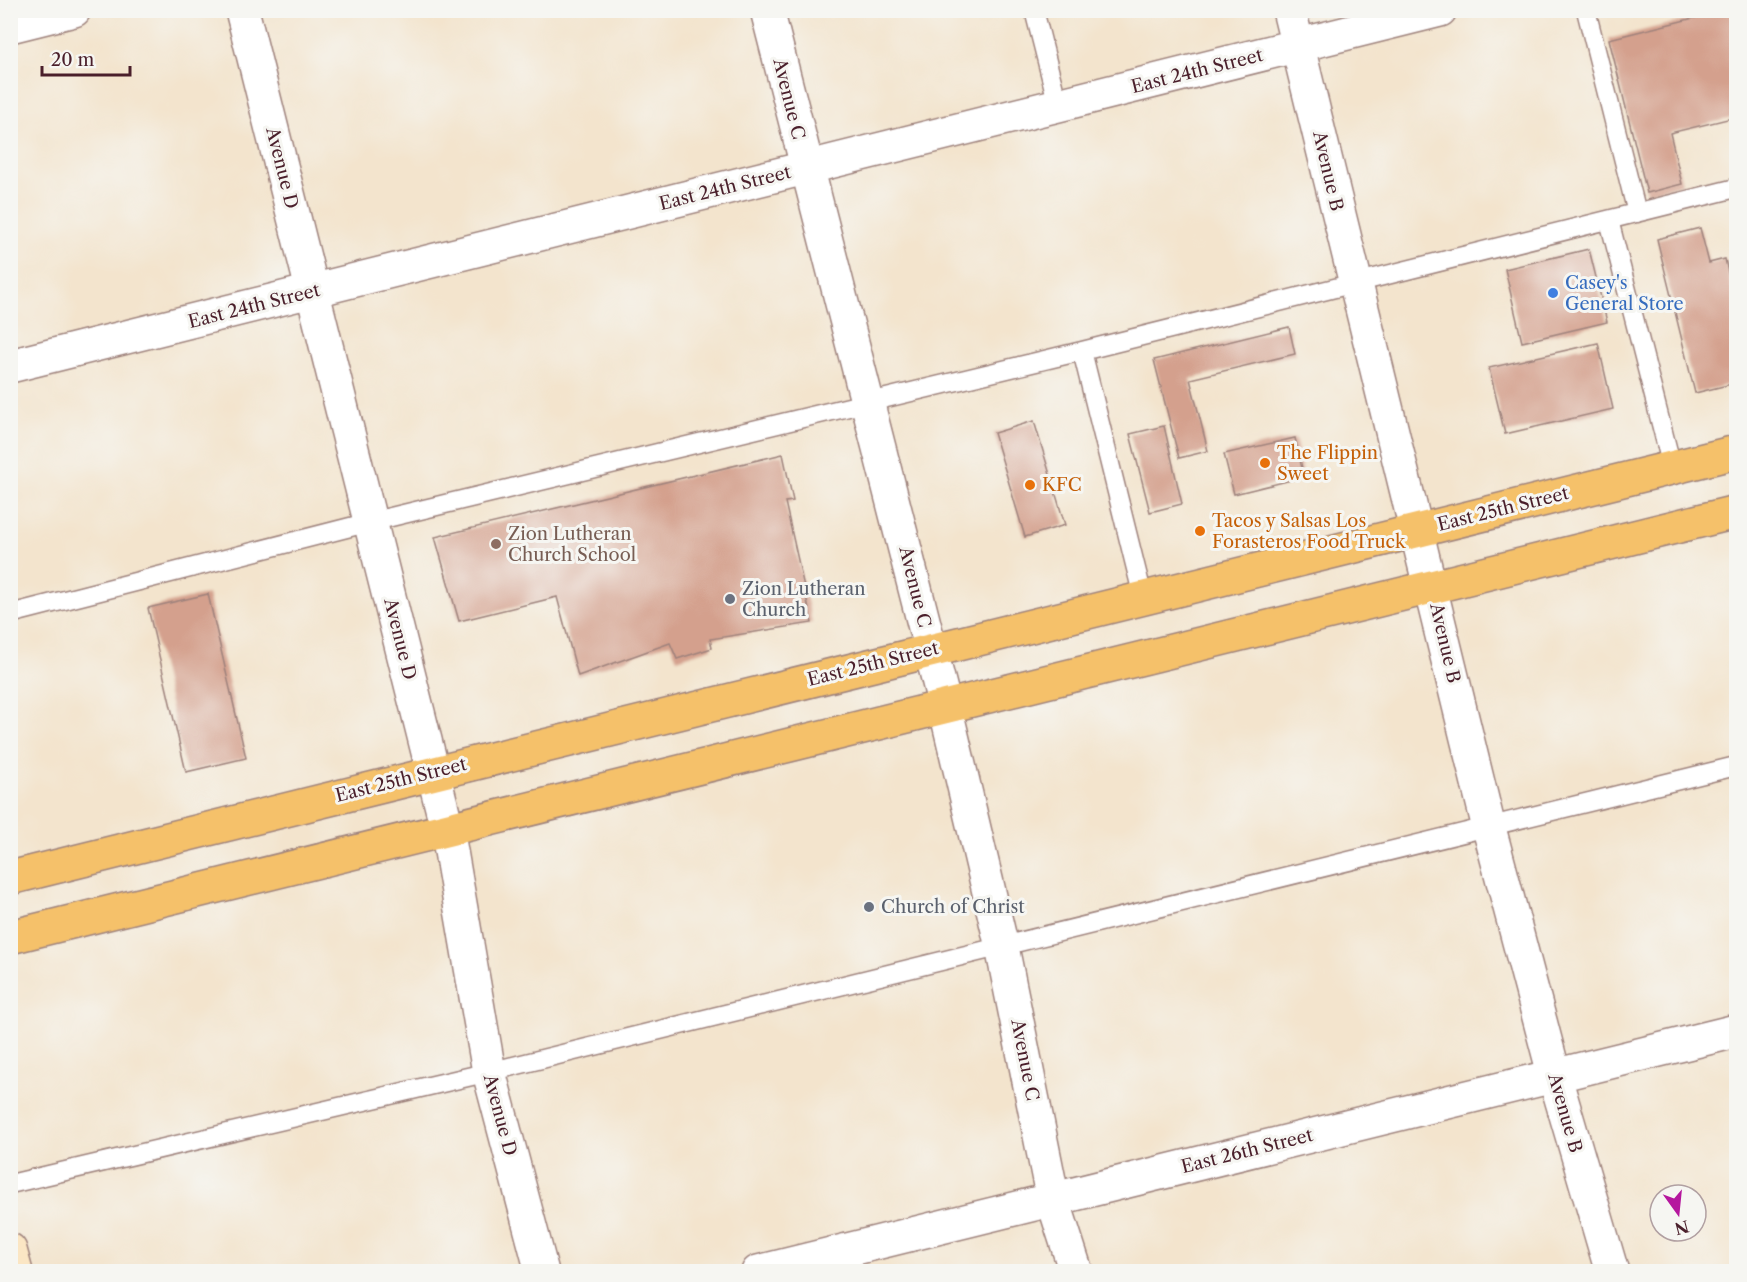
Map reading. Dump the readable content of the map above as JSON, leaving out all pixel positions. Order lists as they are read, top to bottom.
{
  "streets": {
    "main road": ["East 25th Street"],
    "street": [
      "East 24th Street",
      "Avenue C",
      "Avenue D",
      "Avenue B",
      "East 26th Street"
    ]
  },
  "crossings": [
    ["East 24th Street", "Avenue C"],
    ["East 24th Street", "Avenue D"],
    ["East 24th Street", "Avenue B"],
    ["Avenue C", "East 25th Street"],
    ["Avenue C", "East 26th Street"],
    ["Avenue D", "East 25th Street"],
    ["Avenue B", "East 25th Street"],
    ["Avenue B", "East 26th Street"]
  ],
  "places": [
    "Casey's General Store",
    "The Flippin Sweet",
    "KFC",
    "Tacos y Salsas Los Forasteros Food Truck",
    "Zion Lutheran Church School",
    "Zion Lutheran Church",
    "Church of Christ"
  ],
  "scale_bar": "20 m",
  "north": "bottom"
}
